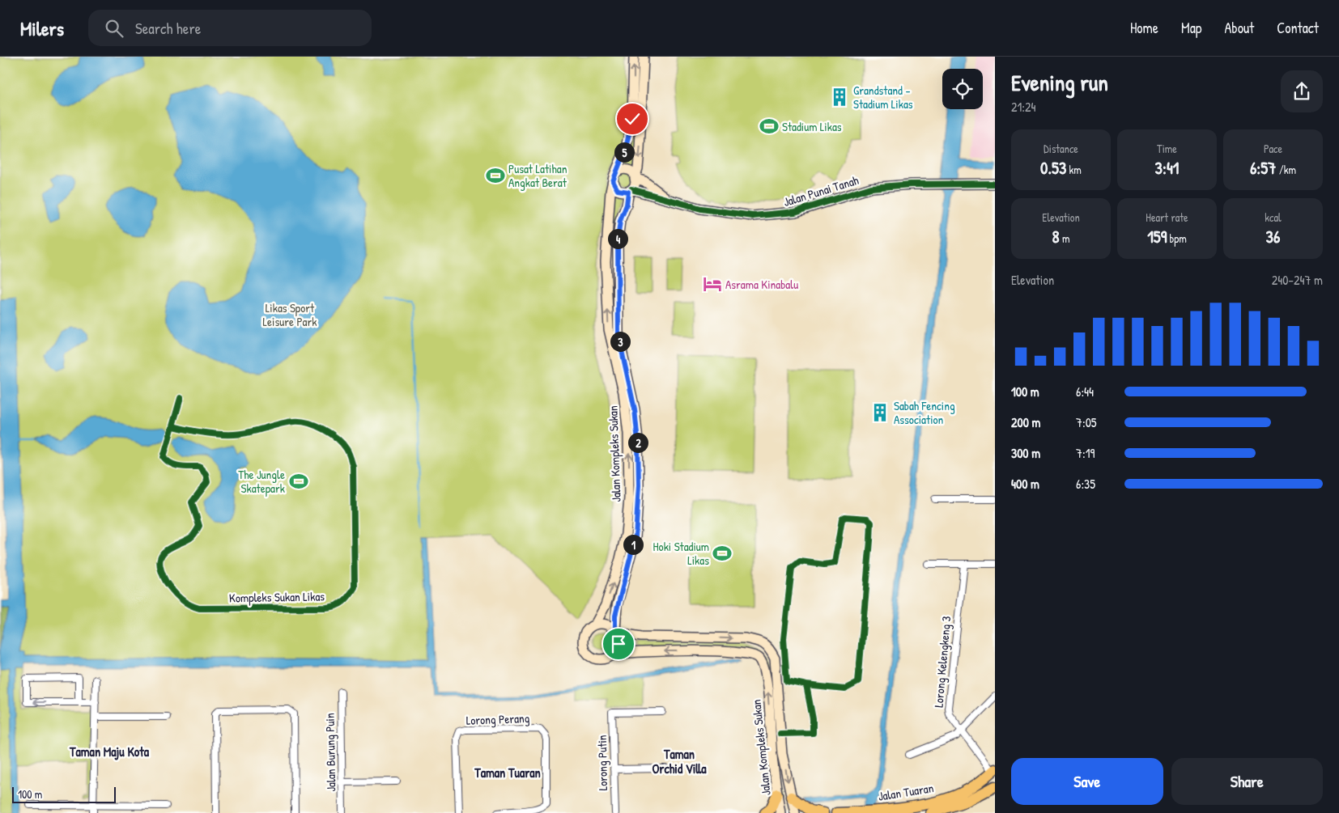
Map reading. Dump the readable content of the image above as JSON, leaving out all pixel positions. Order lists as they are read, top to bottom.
{
  "streets": {
    "main road": ["Jalan Punai Tanah", "Jalan Kompleks Sukan", "Jalan Tuaran"],
    "street": [
      "Lorong Kelengkeng 3",
      "Lorong Perang",
      "Jalan Burung Puin",
      "Lorong Putin"
    ],
    "cycle path": ["Kompleks Sukan Likas"]
  },
  "crossings": [
    ["Jalan Punai Tanah", "Jalan Kompleks Sukan"],
    ["Lorong Kelengkeng 3", "Jalan Tuaran"]
  ],
  "districts": ["Taman Maju Kota", "Taman Orchid Villa", "Taman Tuaran"],
  "parks": ["Likas Sport Leisure Park"],
  "places": {
    "building": ["Grandstand - Stadium Likas", "Sabah Fencing Association"],
    "sports": [
      "Stadium Likas",
      "Pusat Latihan Angkat Berat",
      "The Jungle Skatepark",
      "Hoki Stadium Likas"
    ],
    "hotel": ["Asrama Kinabalu"]
  },
  "scale_bar": "100 m",
  "page": {
    "header": "Milers",
    "search": "Search here",
    "nav": [
      "Home",
      "Map",
      "About",
      "Contact"
    ],
    "heading": ["Evening run", "21:24"],
    "stats": [
      ["Distance", "0.53 km"],
      ["Time", "3:41"],
      ["Pace", "6:57 /km"],
      ["Elevation", "8 m"],
      ["Heart rate", "159 bpm"],
      ["kcal", "36"]
    ],
    "pins": [
      "5",
      "4",
      "3",
      "2",
      "1"
    ],
    "chart": ["Elevation", "240–247 m"],
    "list": [
      {
        "name": "100 m",
        "note": "6:44"
      },
      {
        "name": "200 m",
        "note": "7:05"
      },
      {
        "name": "300 m",
        "note": "7:19"
      },
      {
        "name": "400 m",
        "note": "6:35"
      }
    ],
    "buttons": ["Save", "Share"],
    "scale": "100 m"
  }
}
